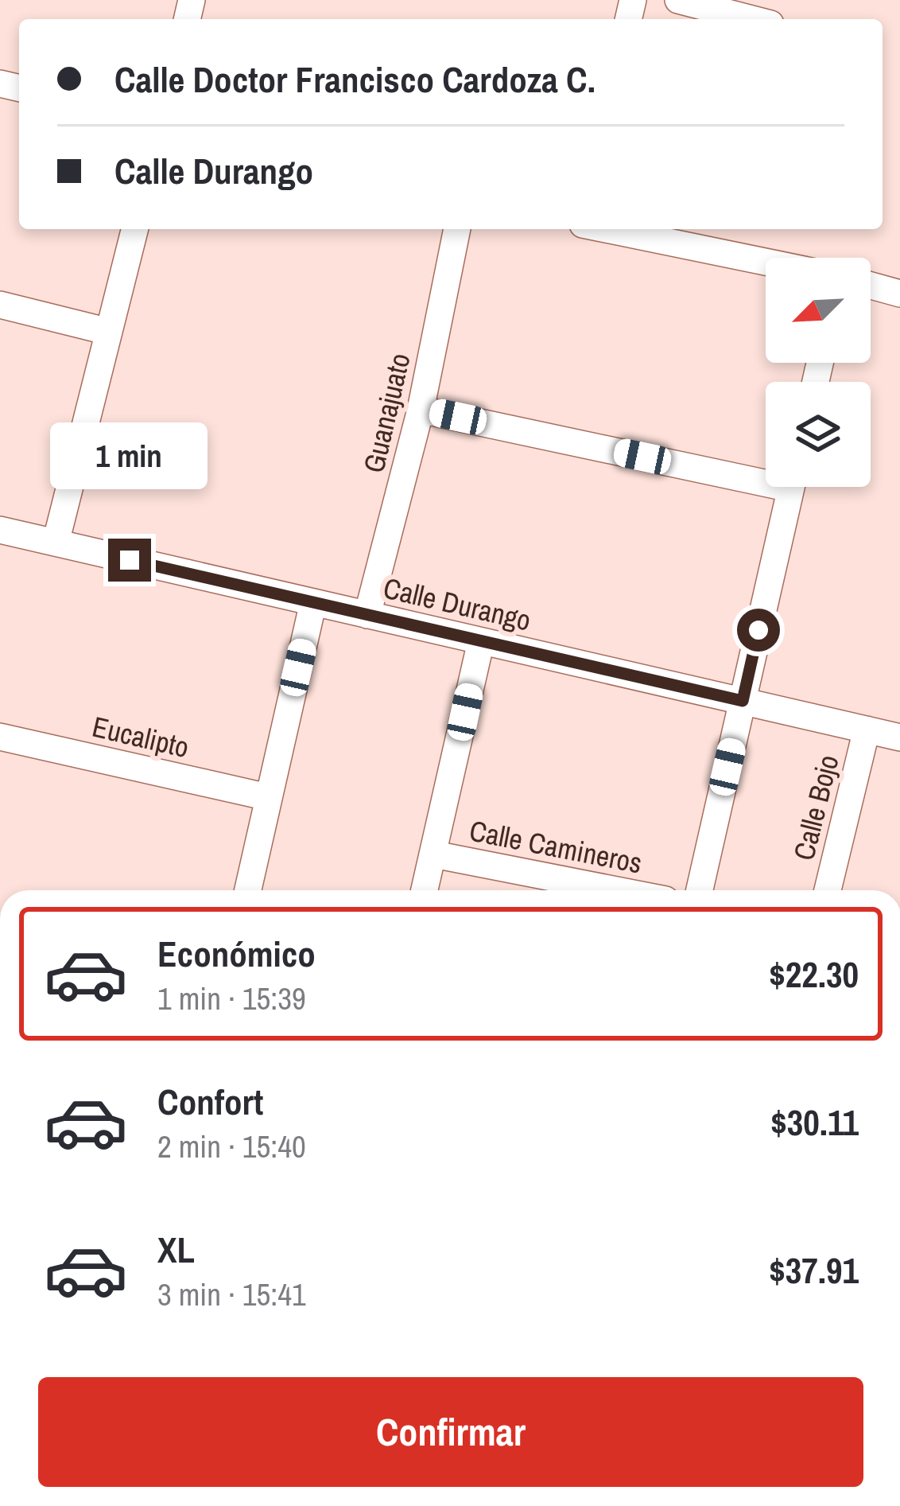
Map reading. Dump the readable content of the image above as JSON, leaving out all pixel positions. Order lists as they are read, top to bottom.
{
  "streets": {
    "street": [
      "Guanajuato",
      "Calle Durango",
      "Eucalipto",
      "Calle Bojo",
      "Calle Camineros"
    ]
  },
  "crossings": [
    ["Guanajuato", "Calle Durango"],
    ["Calle Durango", "Calle Bojo"]
  ],
  "north": "bottom left",
  "page": {
    "banner": ["Calle Doctor Francisco Cardoza C.", "Calle Durango"],
    "bubble": "1 min",
    "list": [
      {
        "name": "Económico",
        "note": "1 min · 15:39",
        "value": "$22.30"
      },
      {
        "name": "Confort",
        "note": "2 min · 15:40",
        "value": "$30.11"
      },
      {
        "name": "XL",
        "note": "3 min · 15:41",
        "value": "$37.91"
      }
    ],
    "buttons": "Confirmar"
  }
}
